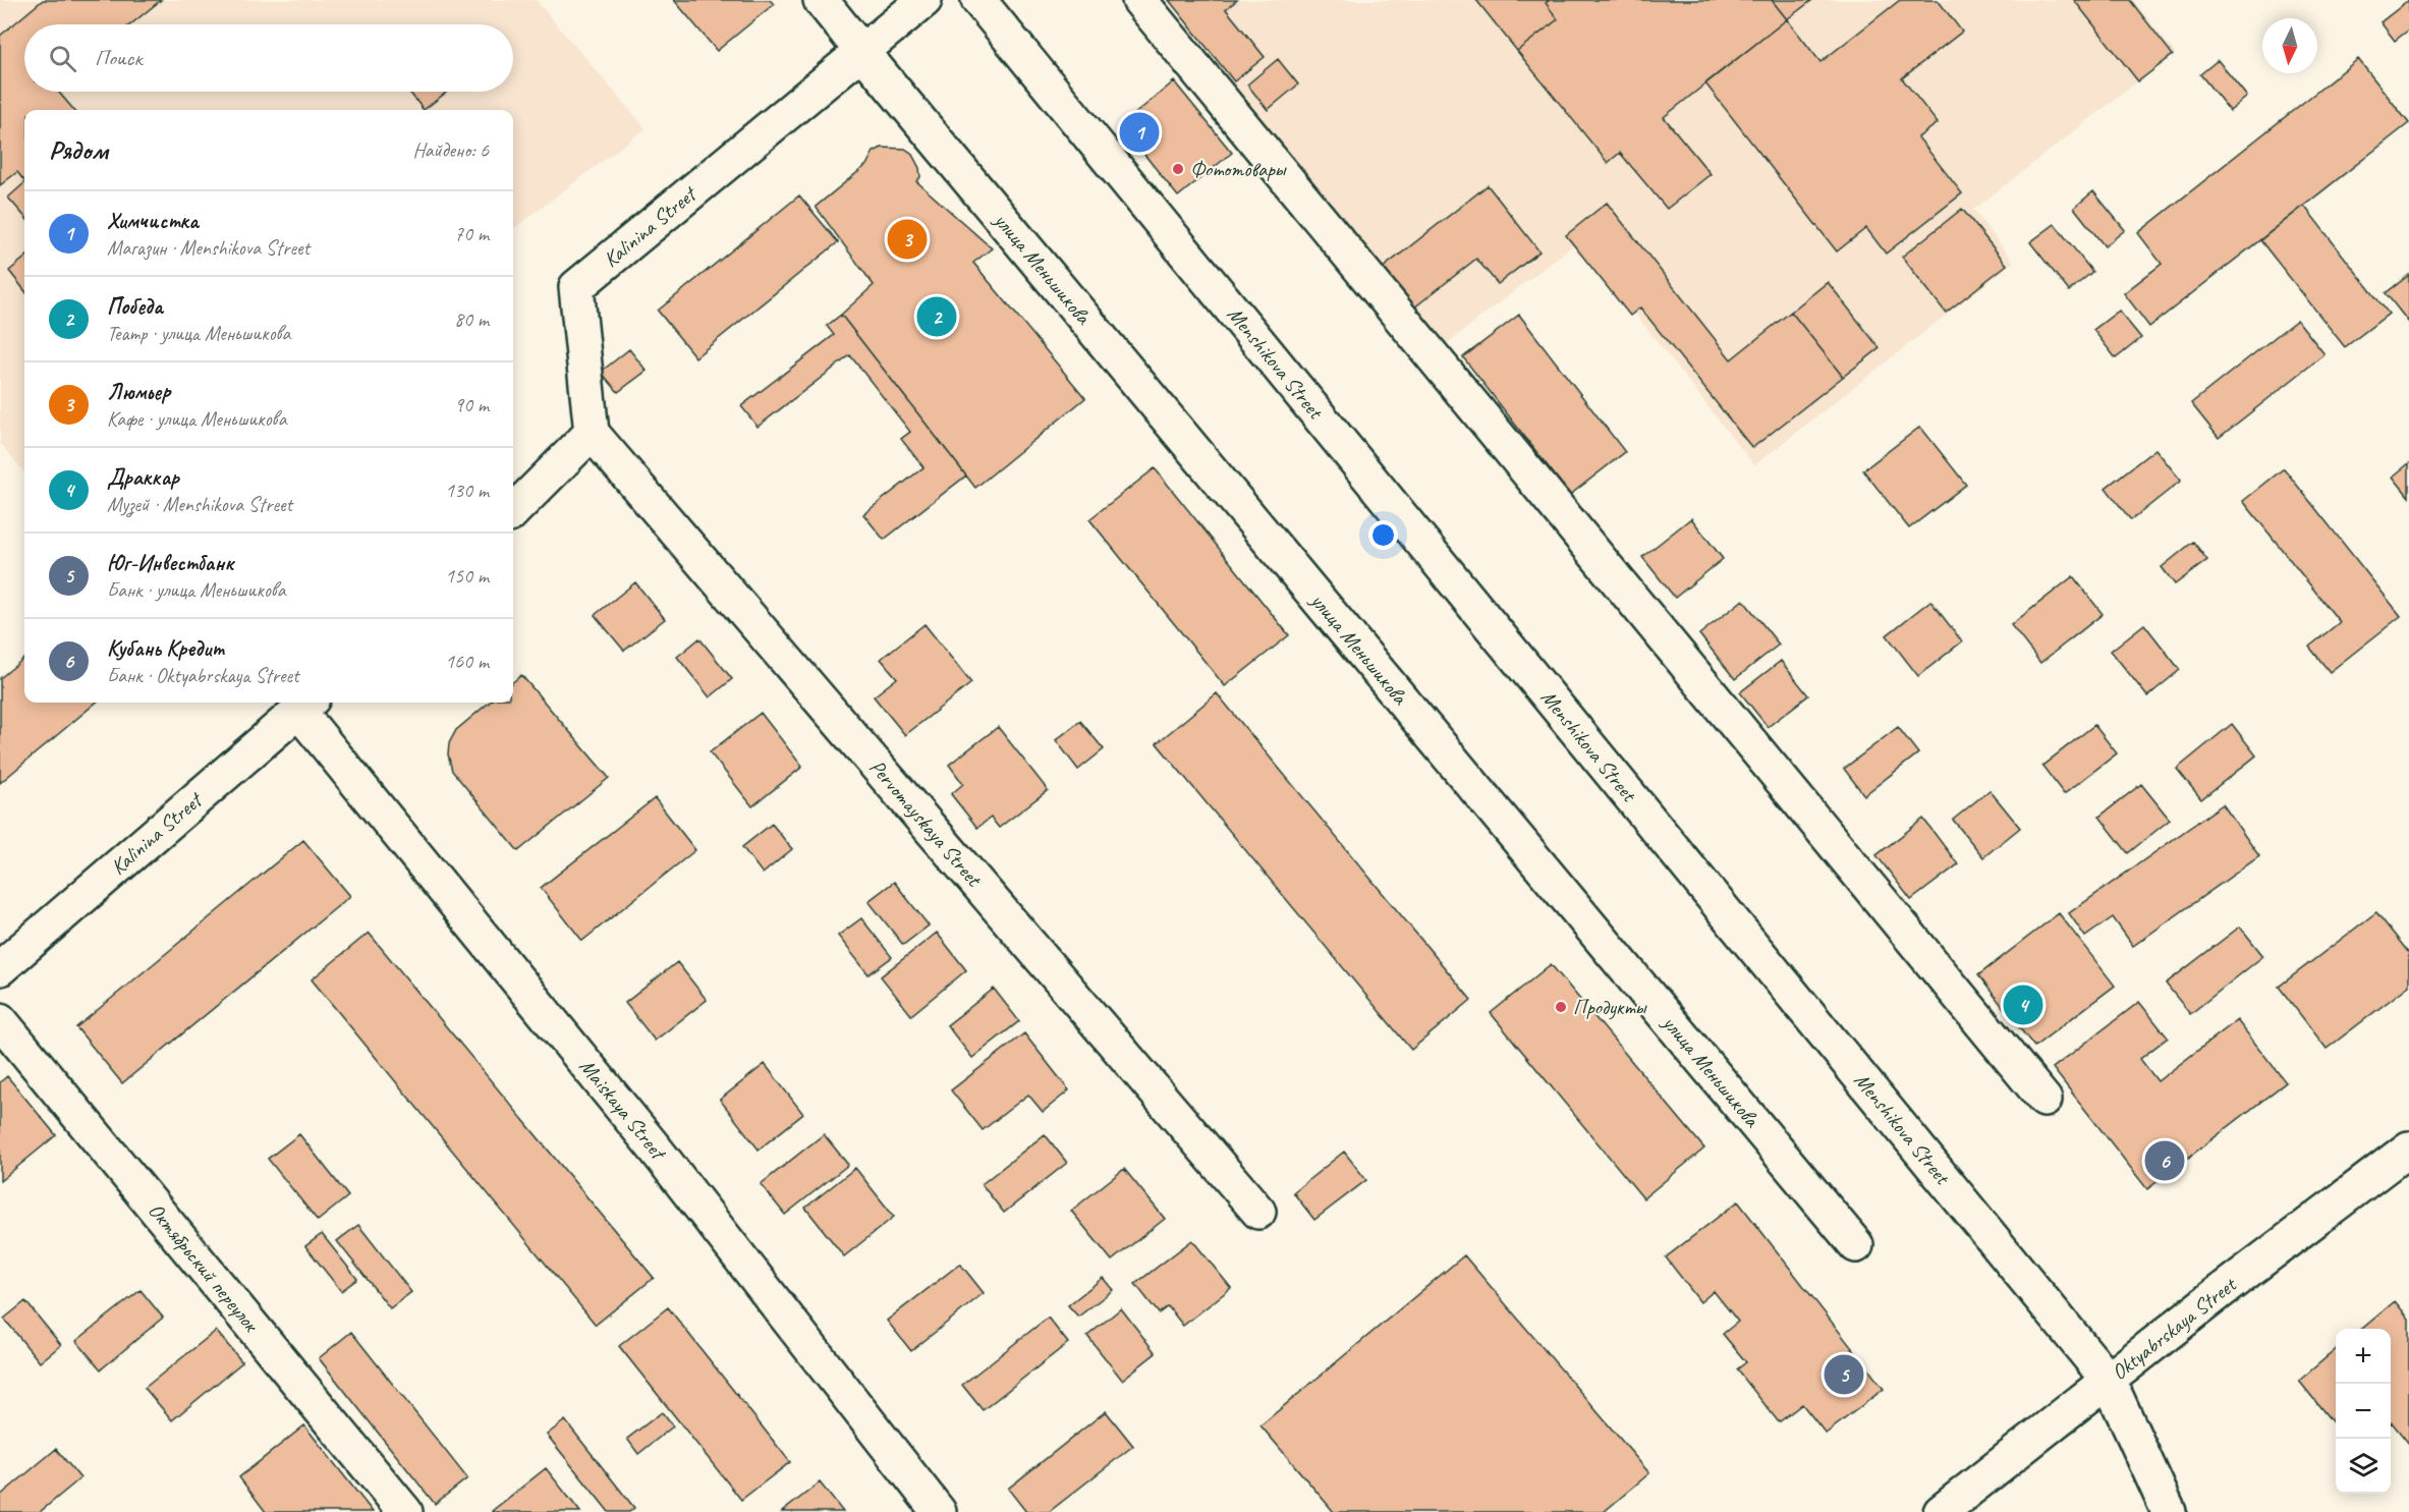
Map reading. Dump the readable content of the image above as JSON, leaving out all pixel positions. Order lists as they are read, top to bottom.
{
  "streets": {
    "street": [
      "Kalinina Street",
      "улица Меньшикова",
      "Menshikova Street",
      "Pervomayskaya Street",
      "Maiskaya Street",
      "Октябрьский переулок",
      "Oktyabrskaya Street"
    ]
  },
  "crossings": [
    ["Kalinina Street", "улица Меньшикова"],
    ["Kalinina Street", "Pervomayskaya Street"],
    ["Kalinina Street", "Maiskaya Street"],
    ["Menshikova Street", "Oktyabrskaya Street"]
  ],
  "places": ["Фототовары", "Продукты"],
  "north": "bottom",
  "page": {
    "search": "Поиск",
    "pins": [
      "1",
      "3",
      "2",
      "4",
      "6",
      "5"
    ],
    "heading": ["Рядом", "Найдено: 6"],
    "list": [
      {
        "mark": "1",
        "name": "Химчистка",
        "note": "Магазин · Menshikova Street",
        "value": "70 m"
      },
      {
        "mark": "2",
        "name": "Победа",
        "note": "Театр · улица Меньшикова",
        "value": "80 m"
      },
      {
        "mark": "3",
        "name": "Люмьер",
        "note": "Кафе · улица Меньшикова",
        "value": "90 m"
      },
      {
        "mark": "4",
        "name": "Драккар",
        "note": "Музей · Menshikova Street",
        "value": "130 m"
      },
      {
        "mark": "5",
        "name": "Юг-Инвестбанк",
        "note": "Банк · улица Меньшикова",
        "value": "150 m"
      },
      {
        "mark": "6",
        "name": "Кубань Кредит",
        "note": "Банк · Oktyabrskaya Street",
        "value": "160 m"
      }
    ],
    "map_buttons": ["+", "−"]
  }
}
